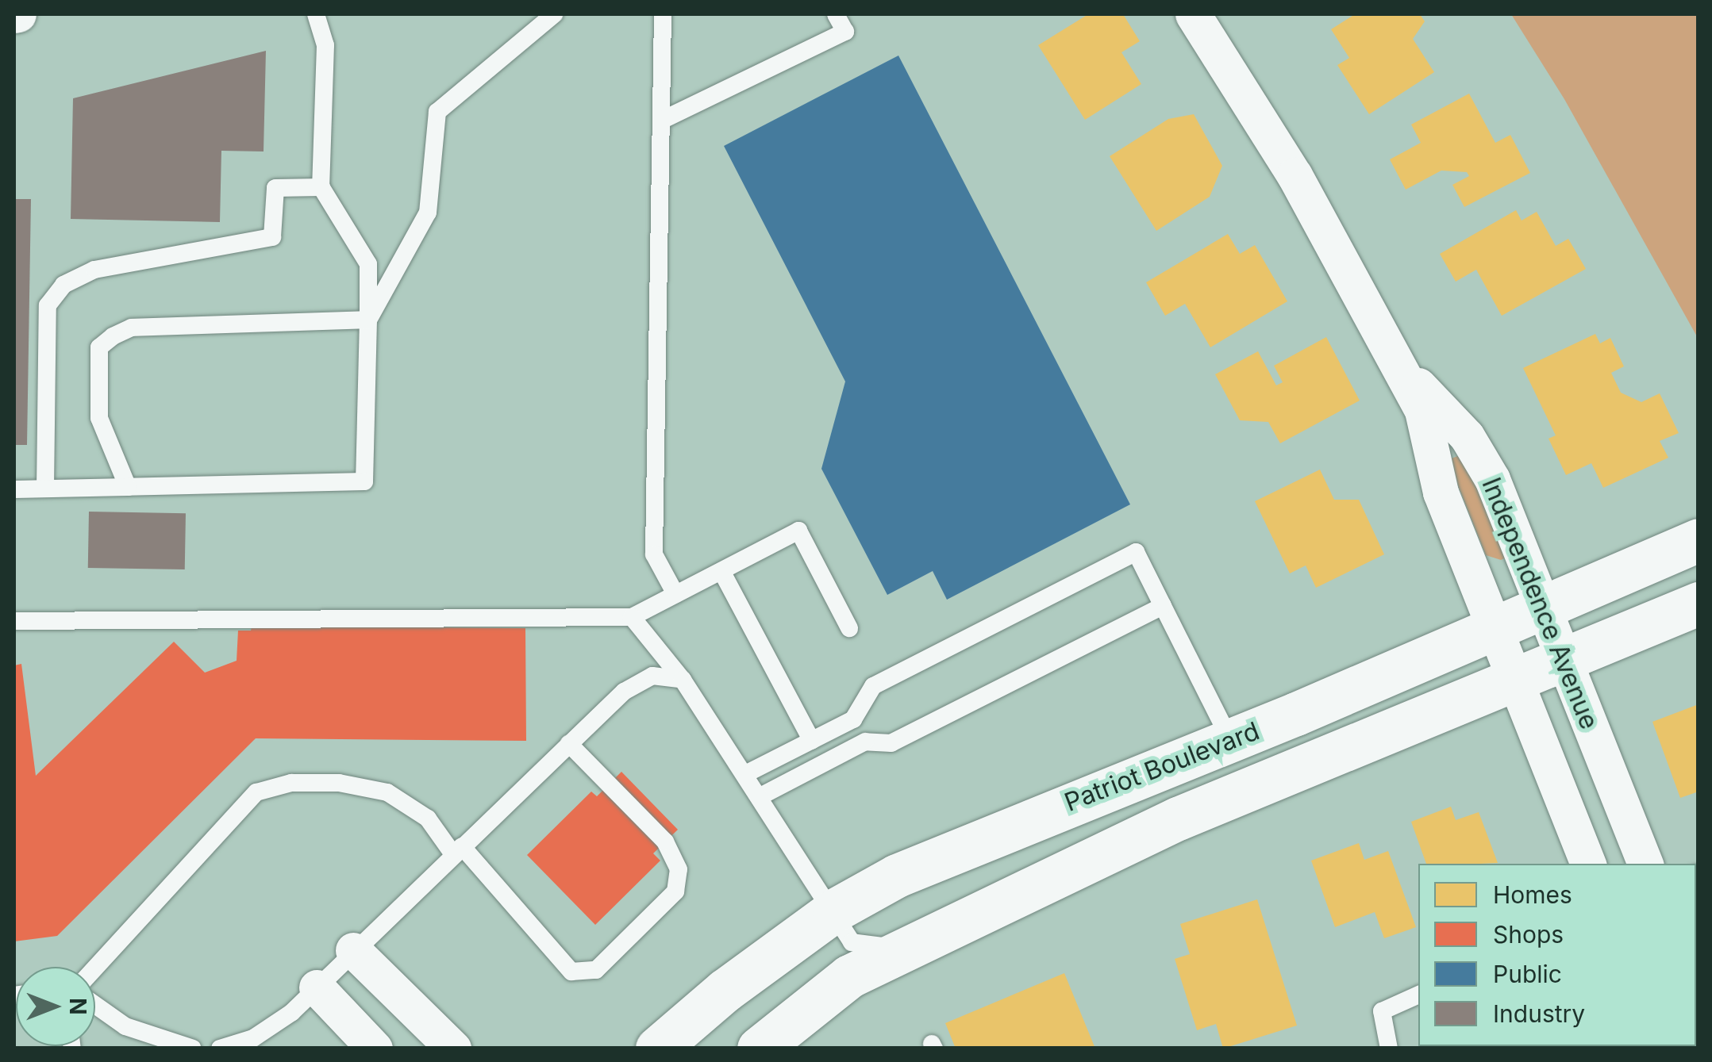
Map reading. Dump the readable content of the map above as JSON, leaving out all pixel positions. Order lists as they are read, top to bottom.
{
  "streets": {
    "main road": ["Patriot Boulevard"],
    "street": ["Independence Avenue"]
  },
  "crossings": [
    ["Independence Avenue", "Patriot Boulevard"]
  ],
  "legend": [
    "Homes",
    "Shops",
    "Public",
    "Industry"
  ],
  "north": "right"
}
